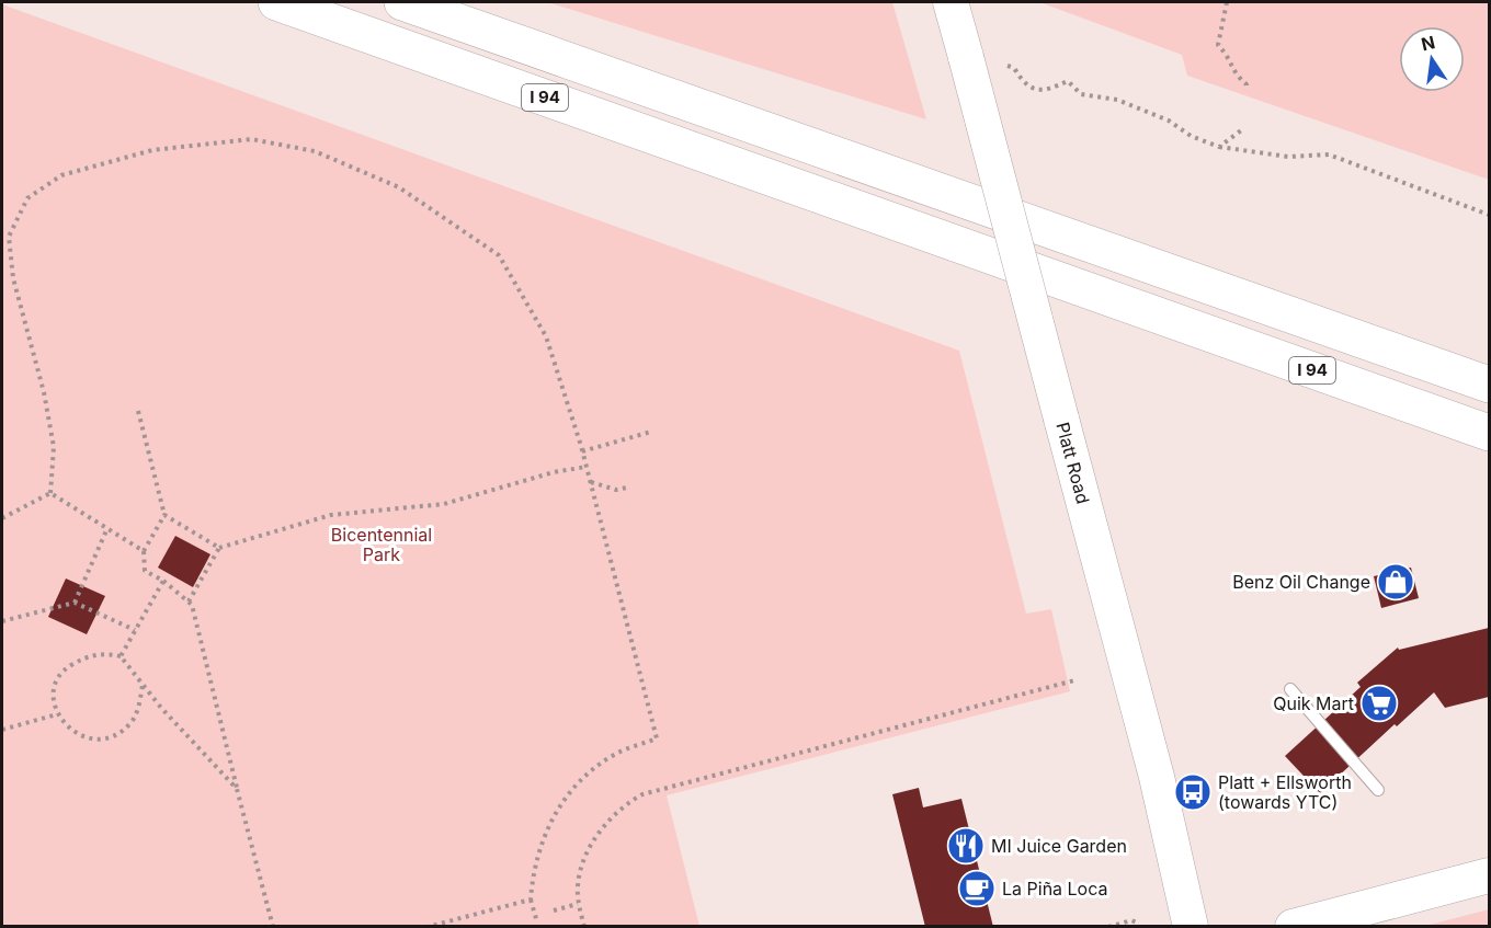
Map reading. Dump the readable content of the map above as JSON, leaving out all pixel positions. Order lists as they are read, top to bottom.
{
  "streets": {
    "highway": ["I 94"],
    "main road": ["Platt Road"]
  },
  "parks": ["Bicentennial Park"],
  "places": {
    "shop": ["Benz Oil Change"],
    "supermarket": ["Quik Mart"],
    "bus stop": ["Platt + Ellsworth (towards YTC)"],
    "restaurant": ["MI Juice Garden"],
    "cafe": ["La Piña Loca"]
  },
  "north": "top"
}
